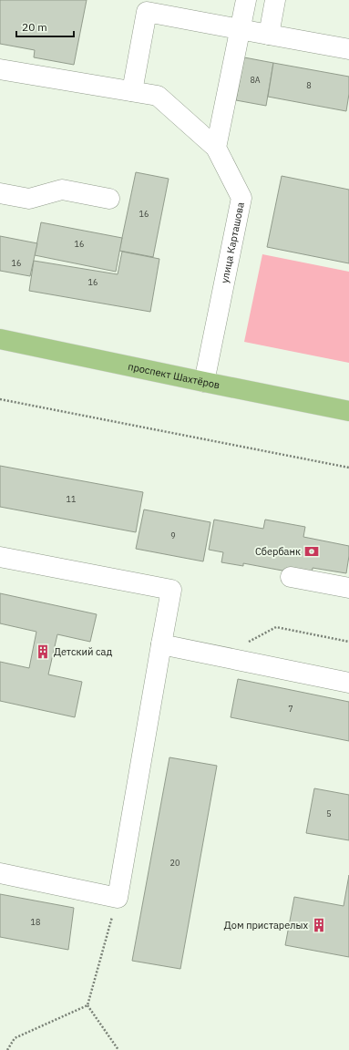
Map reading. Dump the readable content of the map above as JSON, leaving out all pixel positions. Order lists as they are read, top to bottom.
{
  "streets": {
    "main road": ["проспект Шахтёров"],
    "lane": ["улица Карташова"]
  },
  "crossings": [
    ["улица Карташова", "проспект Шахтёров"]
  ],
  "places": {
    "bank": ["Сбербанк"],
    "building": ["Детский сад", "Дом пристарелых"]
  },
  "house_numbers": [
    "8А",
    "8",
    "16",
    "16",
    "16",
    "16",
    "11",
    "9",
    "7",
    "5",
    "20",
    "18"
  ],
  "scale_bar": "20 m"
}
